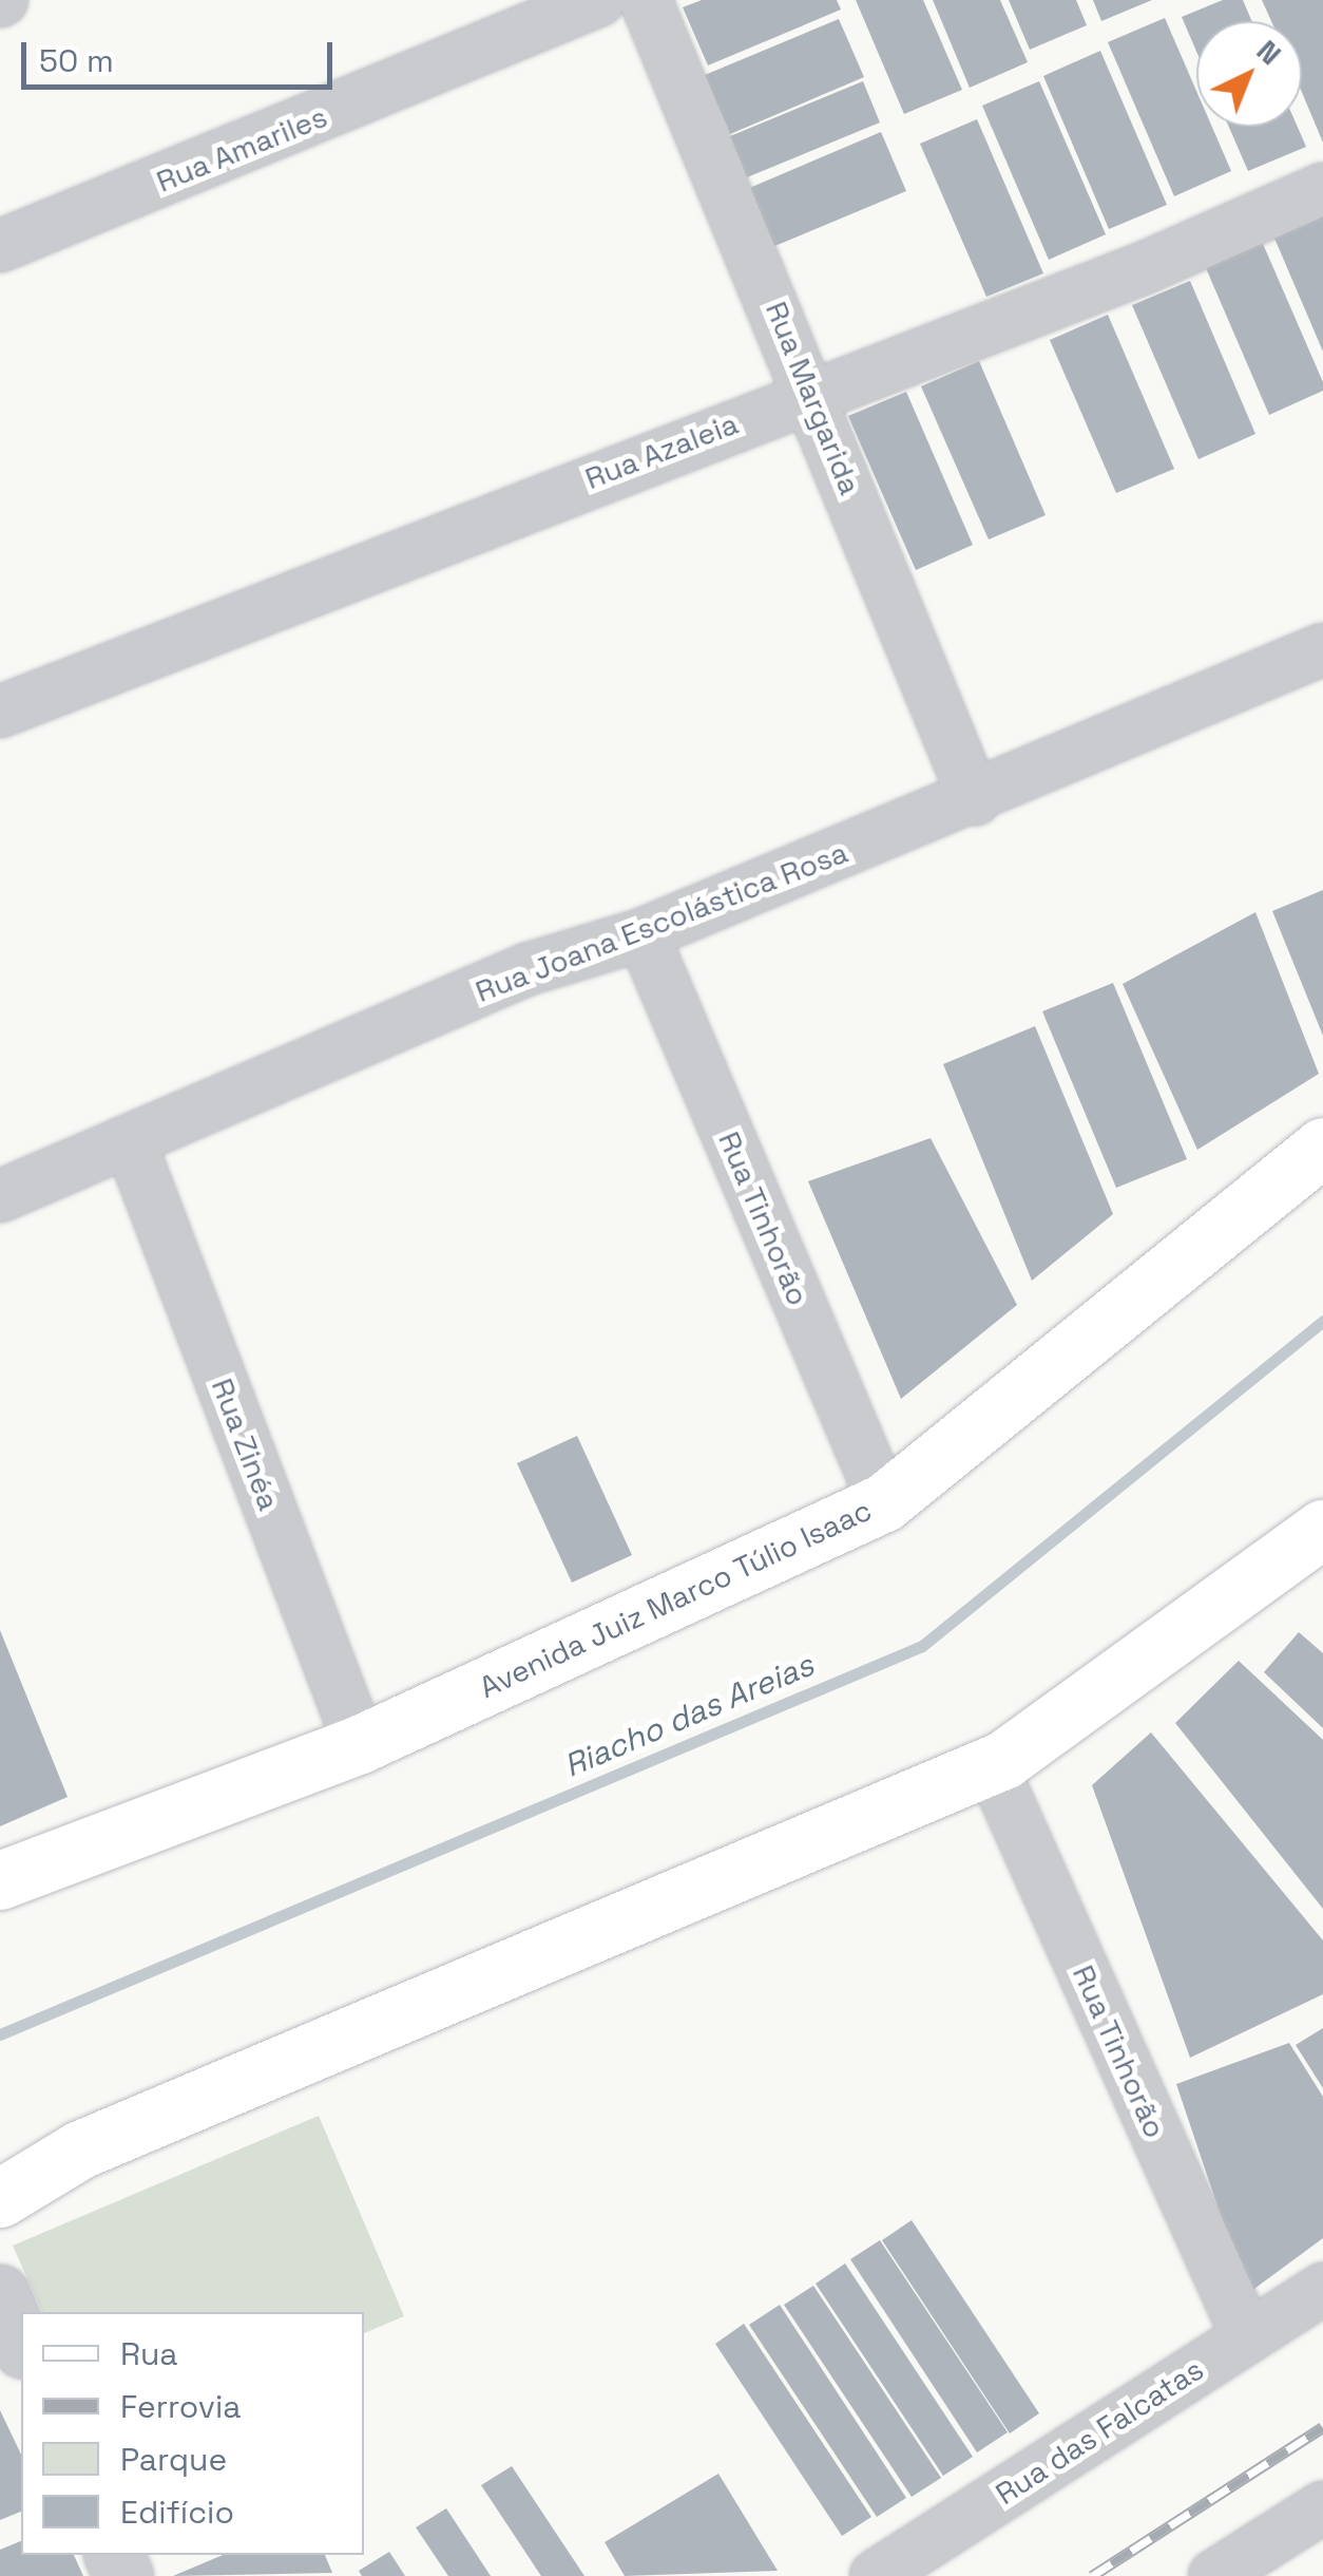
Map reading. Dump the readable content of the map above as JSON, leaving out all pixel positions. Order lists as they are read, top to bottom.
{
  "streets": {
    "main road": ["Avenida Juiz Marco Túlio Isaac"],
    "street": [
      "Rua Amariles",
      "Rua Margarida",
      "Rua Azaleia",
      "Rua Joana Escolástica Rosa",
      "Rua Tinhorão",
      "Rua Zinéa",
      "Rua das Falcatas"
    ]
  },
  "crossings": [
    ["Rua Margarida", "Rua Azaleia"],
    ["Rua Margarida", "Rua Joana Escolástica Rosa"],
    ["Rua Joana Escolástica Rosa", "Rua Tinhorão"],
    ["Rua Joana Escolástica Rosa", "Rua Zinéa"],
    ["Rua Tinhorão", "Avenida Juiz Marco Túlio Isaac"],
    ["Rua Tinhorão", "Rua das Falcatas"],
    ["Rua Zinéa", "Avenida Juiz Marco Túlio Isaac"]
  ],
  "water": ["Riacho das Areias"],
  "legend": [
    "Rua",
    "Ferrovia",
    "Parque",
    "Edifício"
  ],
  "scale_bar": "50 m",
  "north": "top right"
}
